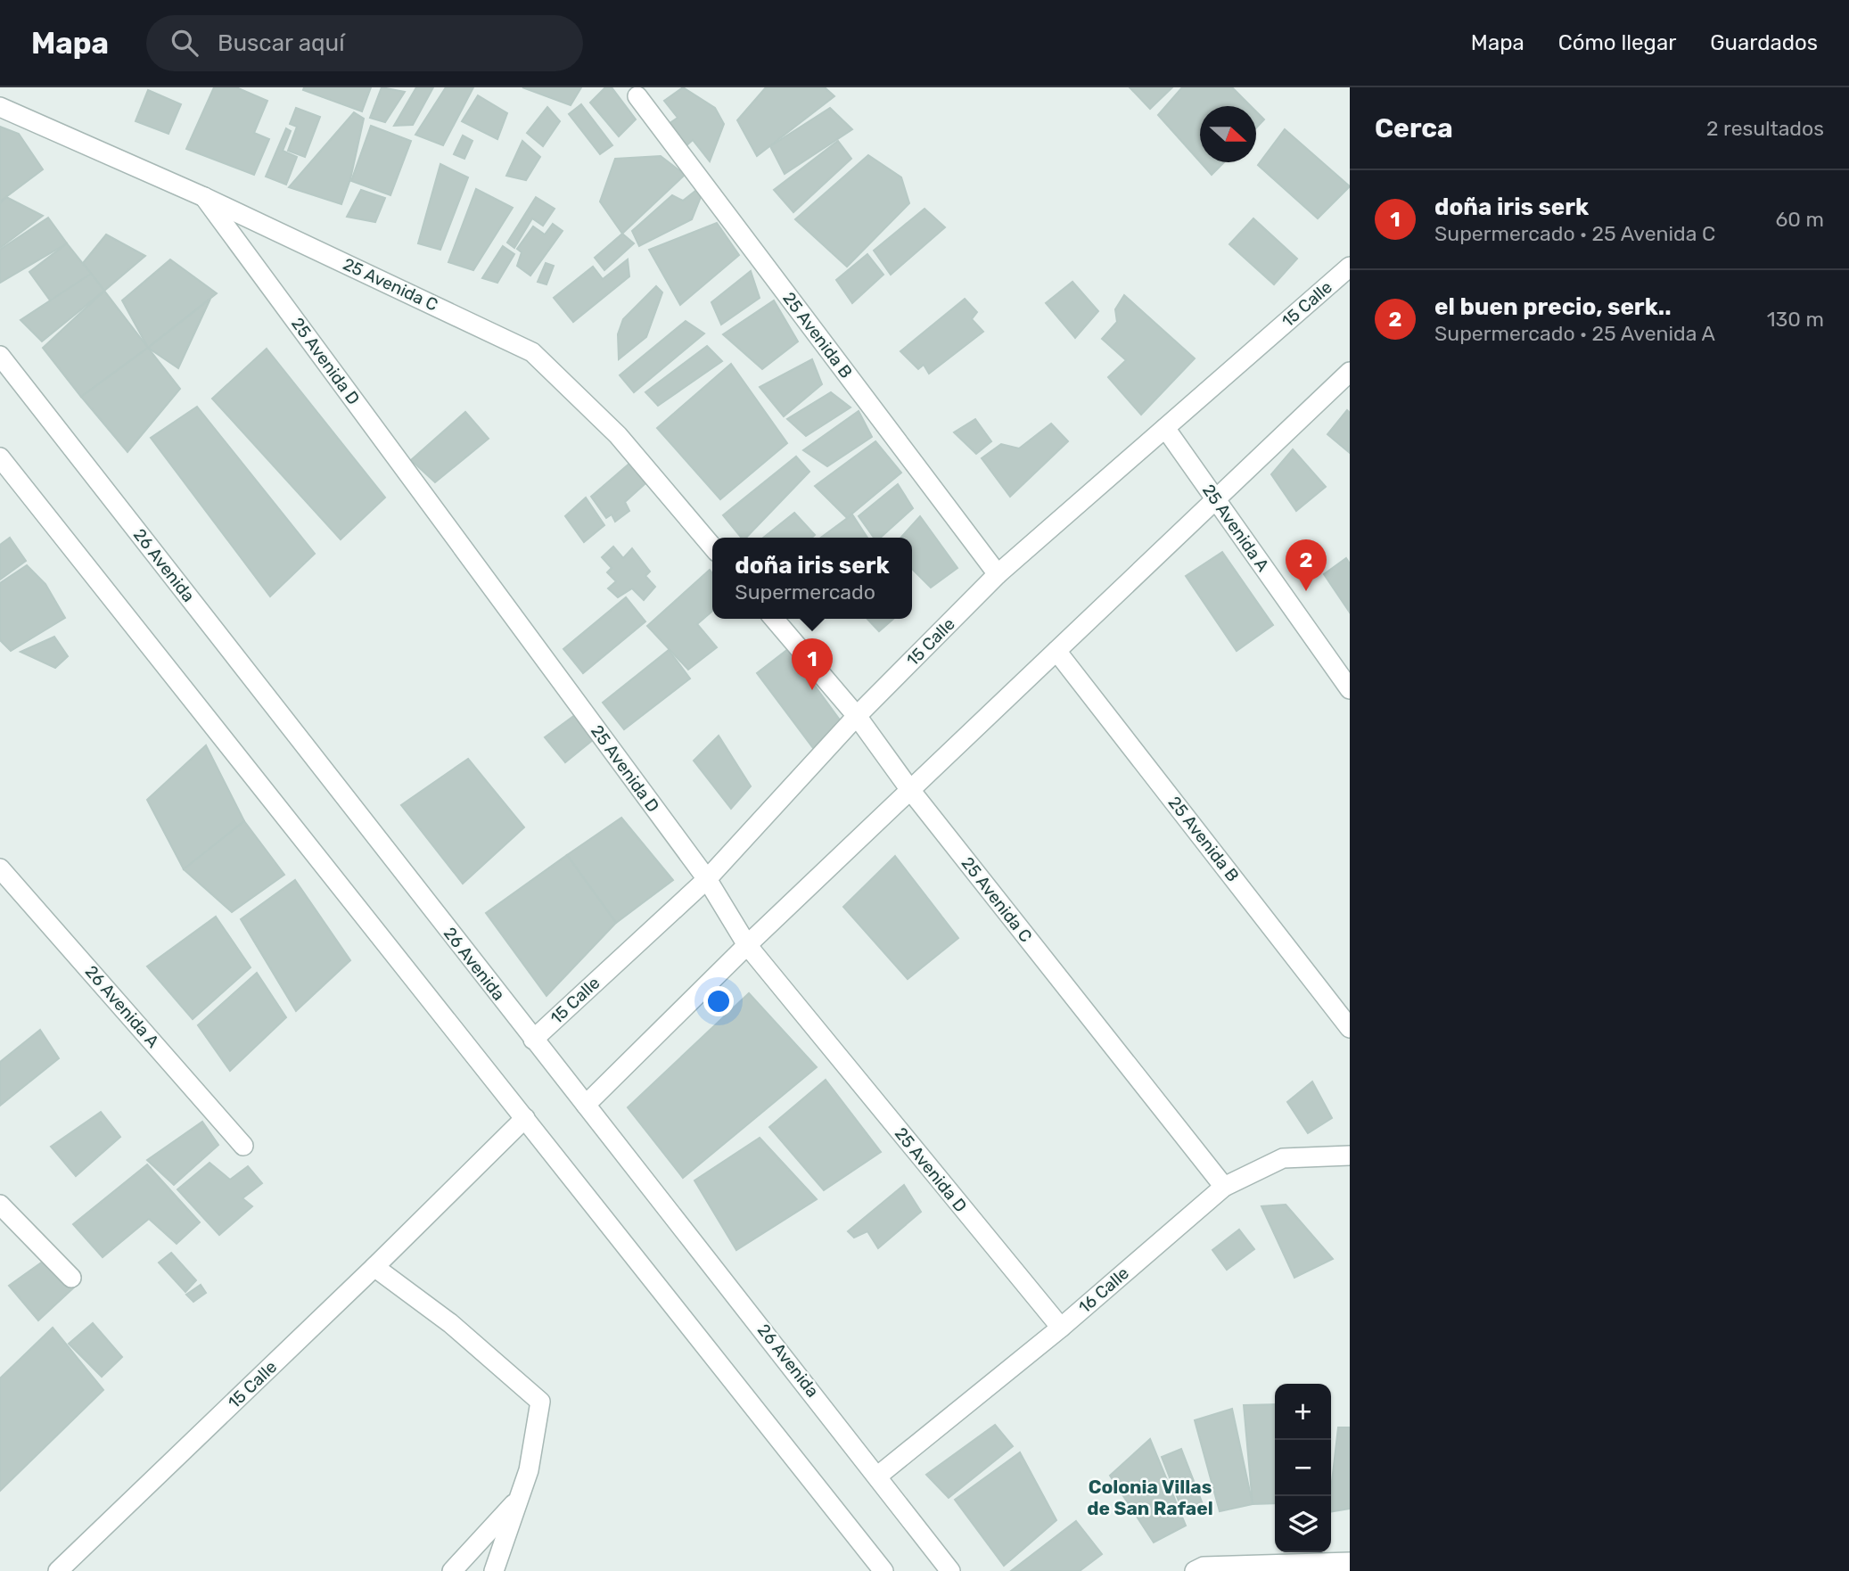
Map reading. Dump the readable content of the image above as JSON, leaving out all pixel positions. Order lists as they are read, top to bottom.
{
  "streets": {
    "street": [
      "25 Avenida C",
      "15 Calle",
      "25 Avenida B",
      "25 Avenida D",
      "25 Avenida A",
      "26 Avenida",
      "26 Avenida A",
      "16 Calle"
    ]
  },
  "crossings": [
    ["25 Avenida C", "15 Calle"],
    ["25 Avenida C", "25 Avenida D"],
    ["25 Avenida C", "16 Calle"],
    ["15 Calle", "25 Avenida B"],
    ["15 Calle", "25 Avenida D"],
    ["15 Calle", "25 Avenida A"],
    ["15 Calle", "26 Avenida"],
    ["25 Avenida D", "16 Calle"],
    ["26 Avenida", "16 Calle"]
  ],
  "districts": ["Colonia Villas de San Rafael"],
  "north": "right",
  "page": {
    "header": "Mapa",
    "search": "Buscar aquí",
    "nav": ["Mapa", "Cómo llegar", "Guardados"],
    "heading": ["Cerca", "2 resultados"],
    "list": [
      {
        "mark": "1",
        "name": "doña iris serk",
        "note": "Supermercado · 25 Avenida C",
        "value": "60 m"
      },
      {
        "mark": "2",
        "name": "el buen precio, serk..",
        "note": "Supermercado · 25 Avenida A",
        "value": "130 m"
      }
    ],
    "popup": ["doña iris serk", "Supermercado"],
    "pins": ["2", "1"],
    "map_buttons": ["+", "−"]
  }
}
